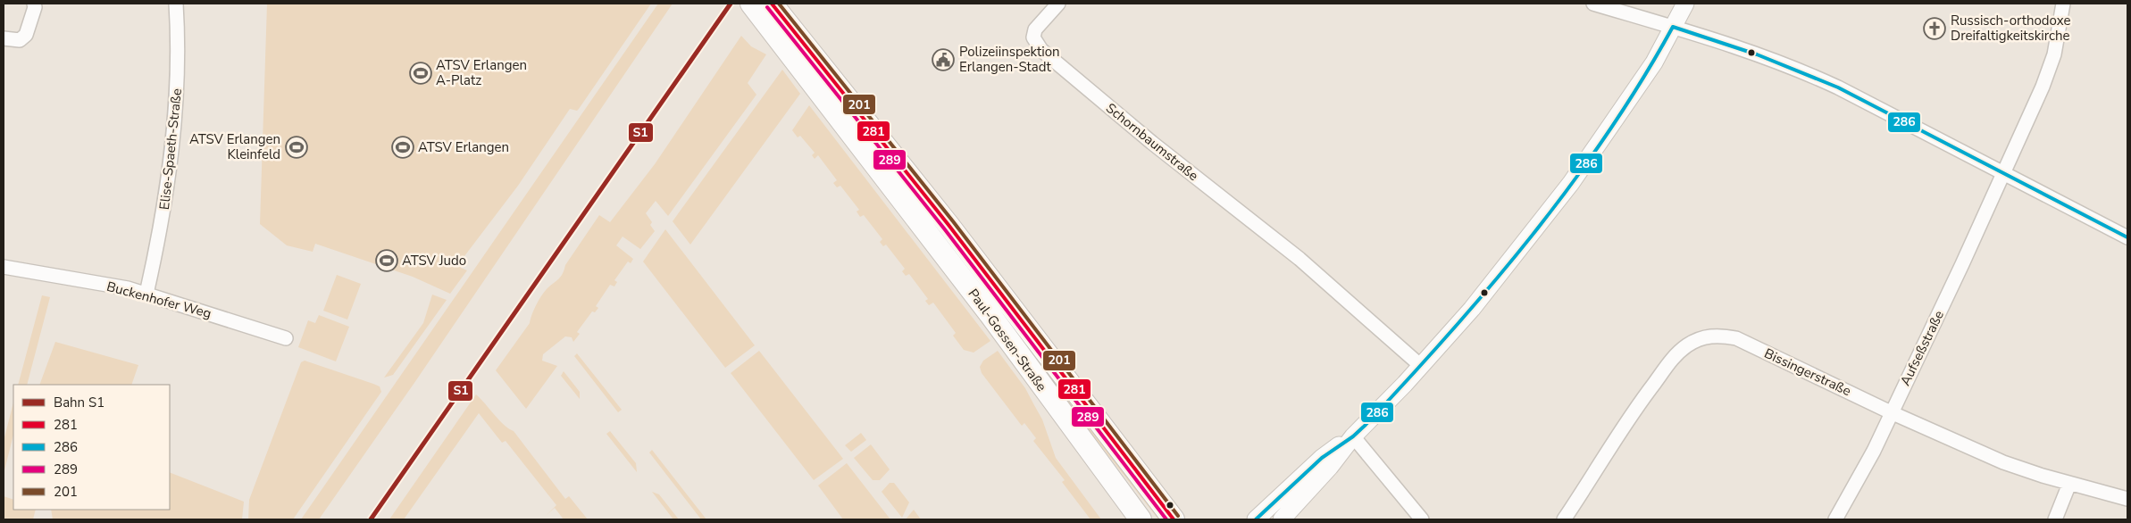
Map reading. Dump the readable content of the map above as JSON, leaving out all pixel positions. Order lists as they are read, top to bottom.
{
  "streets": {
    "main road": ["Paul-Gossen-Straße"],
    "street": [
      "Schornbaumstraße",
      "Elise-Spaeth-Straße",
      "Buckenhofer Weg",
      "Aufseßstraße",
      "Bissingerstraße"
    ]
  },
  "crossings": [
    ["Elise-Spaeth-Straße", "Buckenhofer Weg"],
    ["Aufseßstraße", "Bissingerstraße"]
  ],
  "places": {
    "church": ["Russisch-orthodoxe Dreifaltigkeitskirche"],
    "public building": ["Polizeiinspektion Erlangen-Stadt"],
    "sports": [
      "ATSV Erlangen A-Platz",
      "ATSV Erlangen Kleinfeld",
      "ATSV Erlangen",
      "ATSV Judo"
    ]
  },
  "lines": [
    "rail line S1",
    "transit line 281",
    "transit line 201",
    "transit line 289",
    "transit line 286"
  ],
  "legend": [
    "Bahn S1",
    "281",
    "286",
    "289",
    "201"
  ]
}
